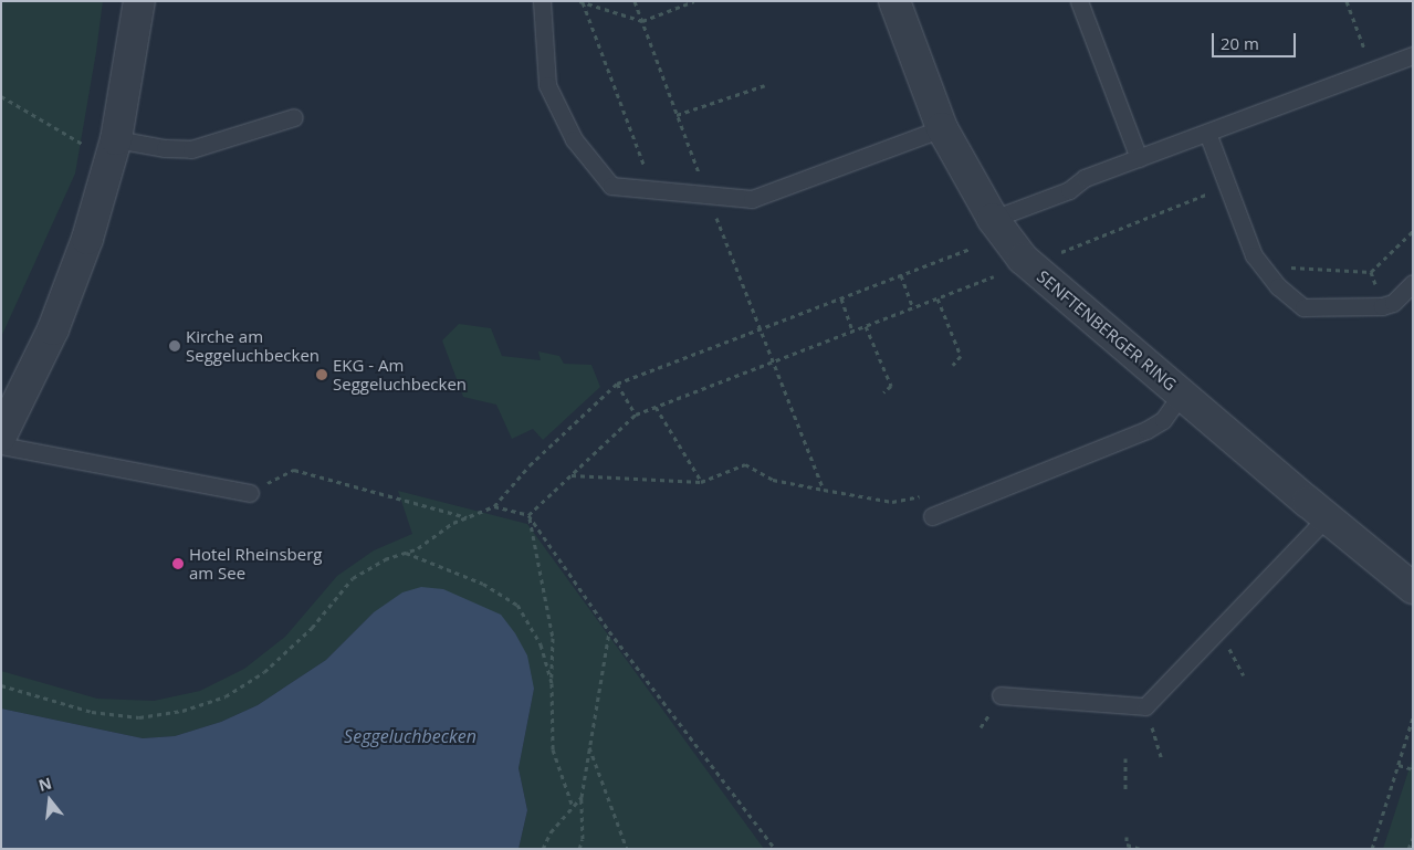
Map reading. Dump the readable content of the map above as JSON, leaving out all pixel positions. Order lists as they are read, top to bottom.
{
  "streets": {
    "street": ["SENFTENBERGER RING"]
  },
  "water": ["Seggeluchbecken"],
  "places": ["Kirche am Seggeluchbecken", "EKG - Am Seggeluchbecken", "Hotel Rheinsberg am See"],
  "scale_bar": "20 m",
  "north": "top"
}
